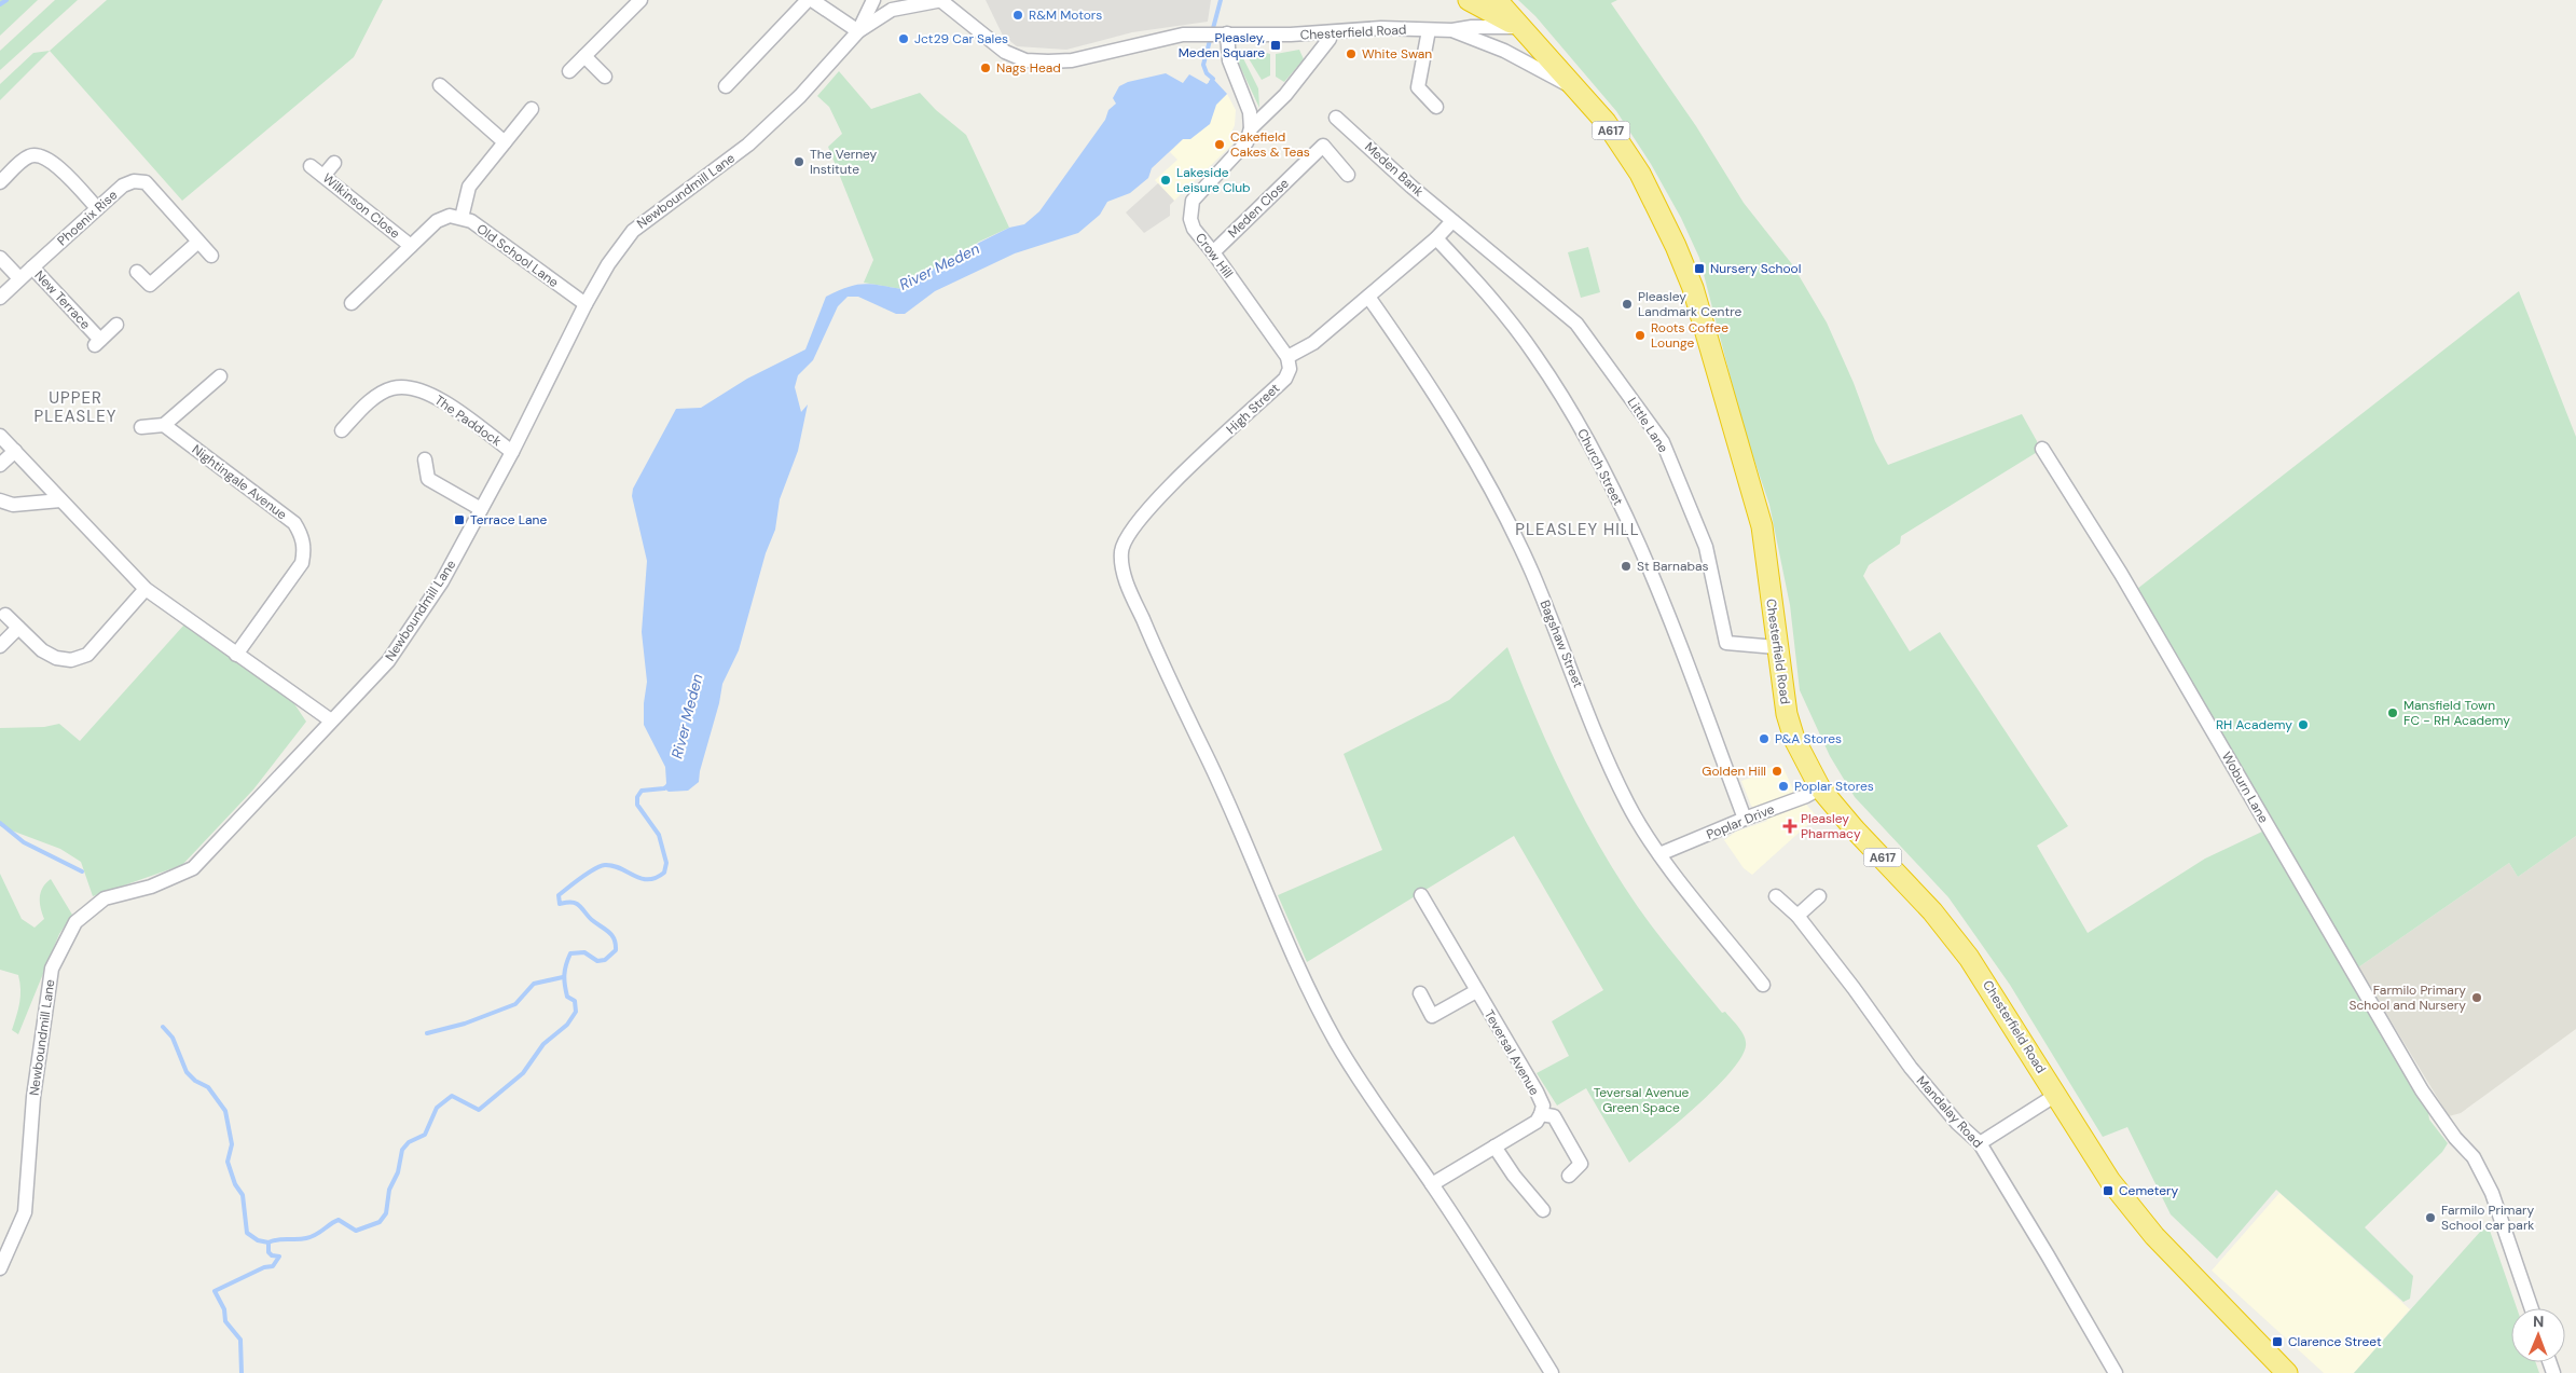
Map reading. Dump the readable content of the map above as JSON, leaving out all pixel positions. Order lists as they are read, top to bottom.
{
  "streets": {
    "highway": ["Chesterfield Road", "A617"],
    "street": [
      "Meden Bank",
      "Newboundmill Lane",
      "Wilkinson Close",
      "Meden Close",
      "Phoenix Rise",
      "Old School Lane",
      "Crow Hill",
      "New Terrace",
      "High Street",
      "The Paddock",
      "Little Lane",
      "Church Street",
      "Nightingale Avenue",
      "Bagshaw Street",
      "Woburn Lane",
      "Poplar Drive",
      "Teversal Avenue",
      "Mandalay Road"
    ]
  },
  "crossings": [
    ["Chesterfield Road", "A617"],
    ["Chesterfield Road", "Newboundmill Lane"],
    ["Chesterfield Road", "Crow Hill"],
    ["Chesterfield Road", "Little Lane"],
    ["Chesterfield Road", "Poplar Drive"],
    ["Meden Bank", "Little Lane"],
    ["Newboundmill Lane", "Old School Lane"],
    ["Newboundmill Lane", "The Paddock"],
    ["Wilkinson Close", "Old School Lane"],
    ["Meden Close", "Crow Hill"],
    ["Phoenix Rise", "New Terrace"],
    ["Crow Hill", "High Street"],
    ["Church Street", "Poplar Drive"],
    ["Bagshaw Street", "Poplar Drive"]
  ],
  "districts": ["UPPER PLEASLEY", "PLEASLEY HILL"],
  "water": ["River Meden"],
  "parks": ["Teversal Avenue Green Space"],
  "places": {
    "other": [
      "R&M Motors",
      "Jct29 Car Sales",
      "White Swan",
      "Nags Head",
      "Cakefield Cakes & Teas",
      "The Verney Institute",
      "Lakeside Leisure Club",
      "Pleasley Landmark Centre",
      "Roots Coffee Lounge",
      "St Barnabas",
      "Mansfield Town FC - RH Academy",
      "RH Academy",
      "P&A Stores",
      "Golden Hill",
      "Poplar Stores",
      "Farmilo Primary School and Nursery",
      "Farmilo Primary School car park"
    ],
    "transit": [
      "Pleasley, Meden Square",
      "Nursery School",
      "Terrace Lane",
      "Cemetery",
      "Clarence Street"
    ],
    "health": ["Pleasley Pharmacy"]
  },
  "north": "top"
}
